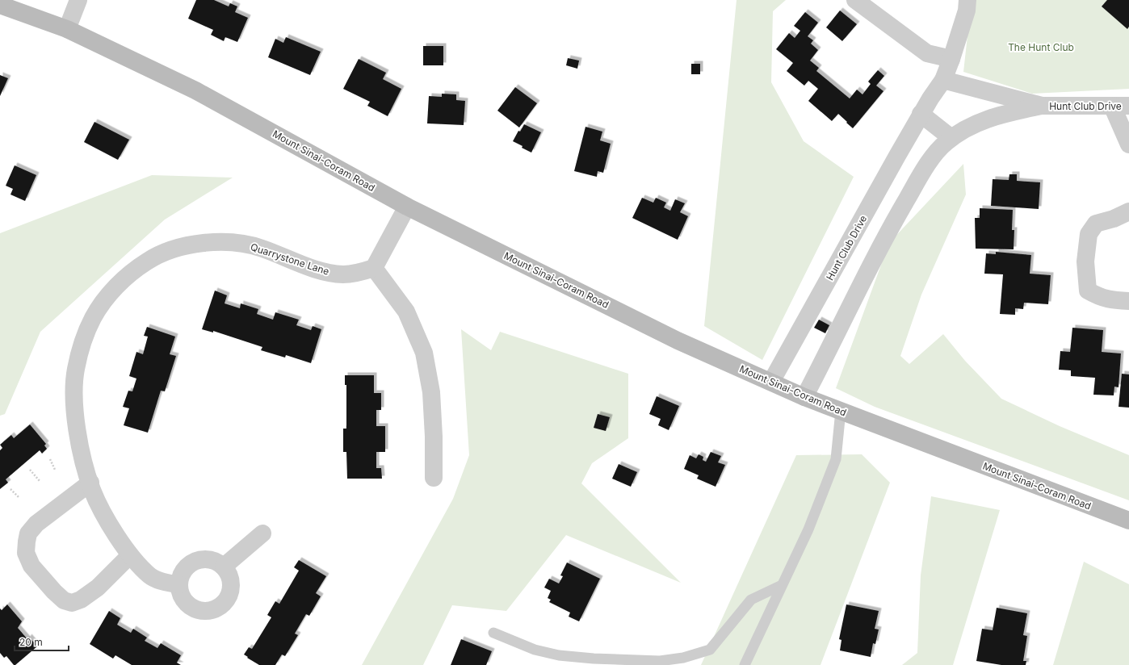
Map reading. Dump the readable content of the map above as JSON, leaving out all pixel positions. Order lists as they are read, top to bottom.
{
  "streets": {
    "main road": ["Mount Sinai-Coram Road"],
    "street": ["Hunt Club Drive", "Quarrystone Lane"]
  },
  "crossings": [
    ["Hunt Club Drive", "Mount Sinai-Coram Road"]
  ],
  "parks": ["The Hunt Club"],
  "scale_bar": "20 m"
}
